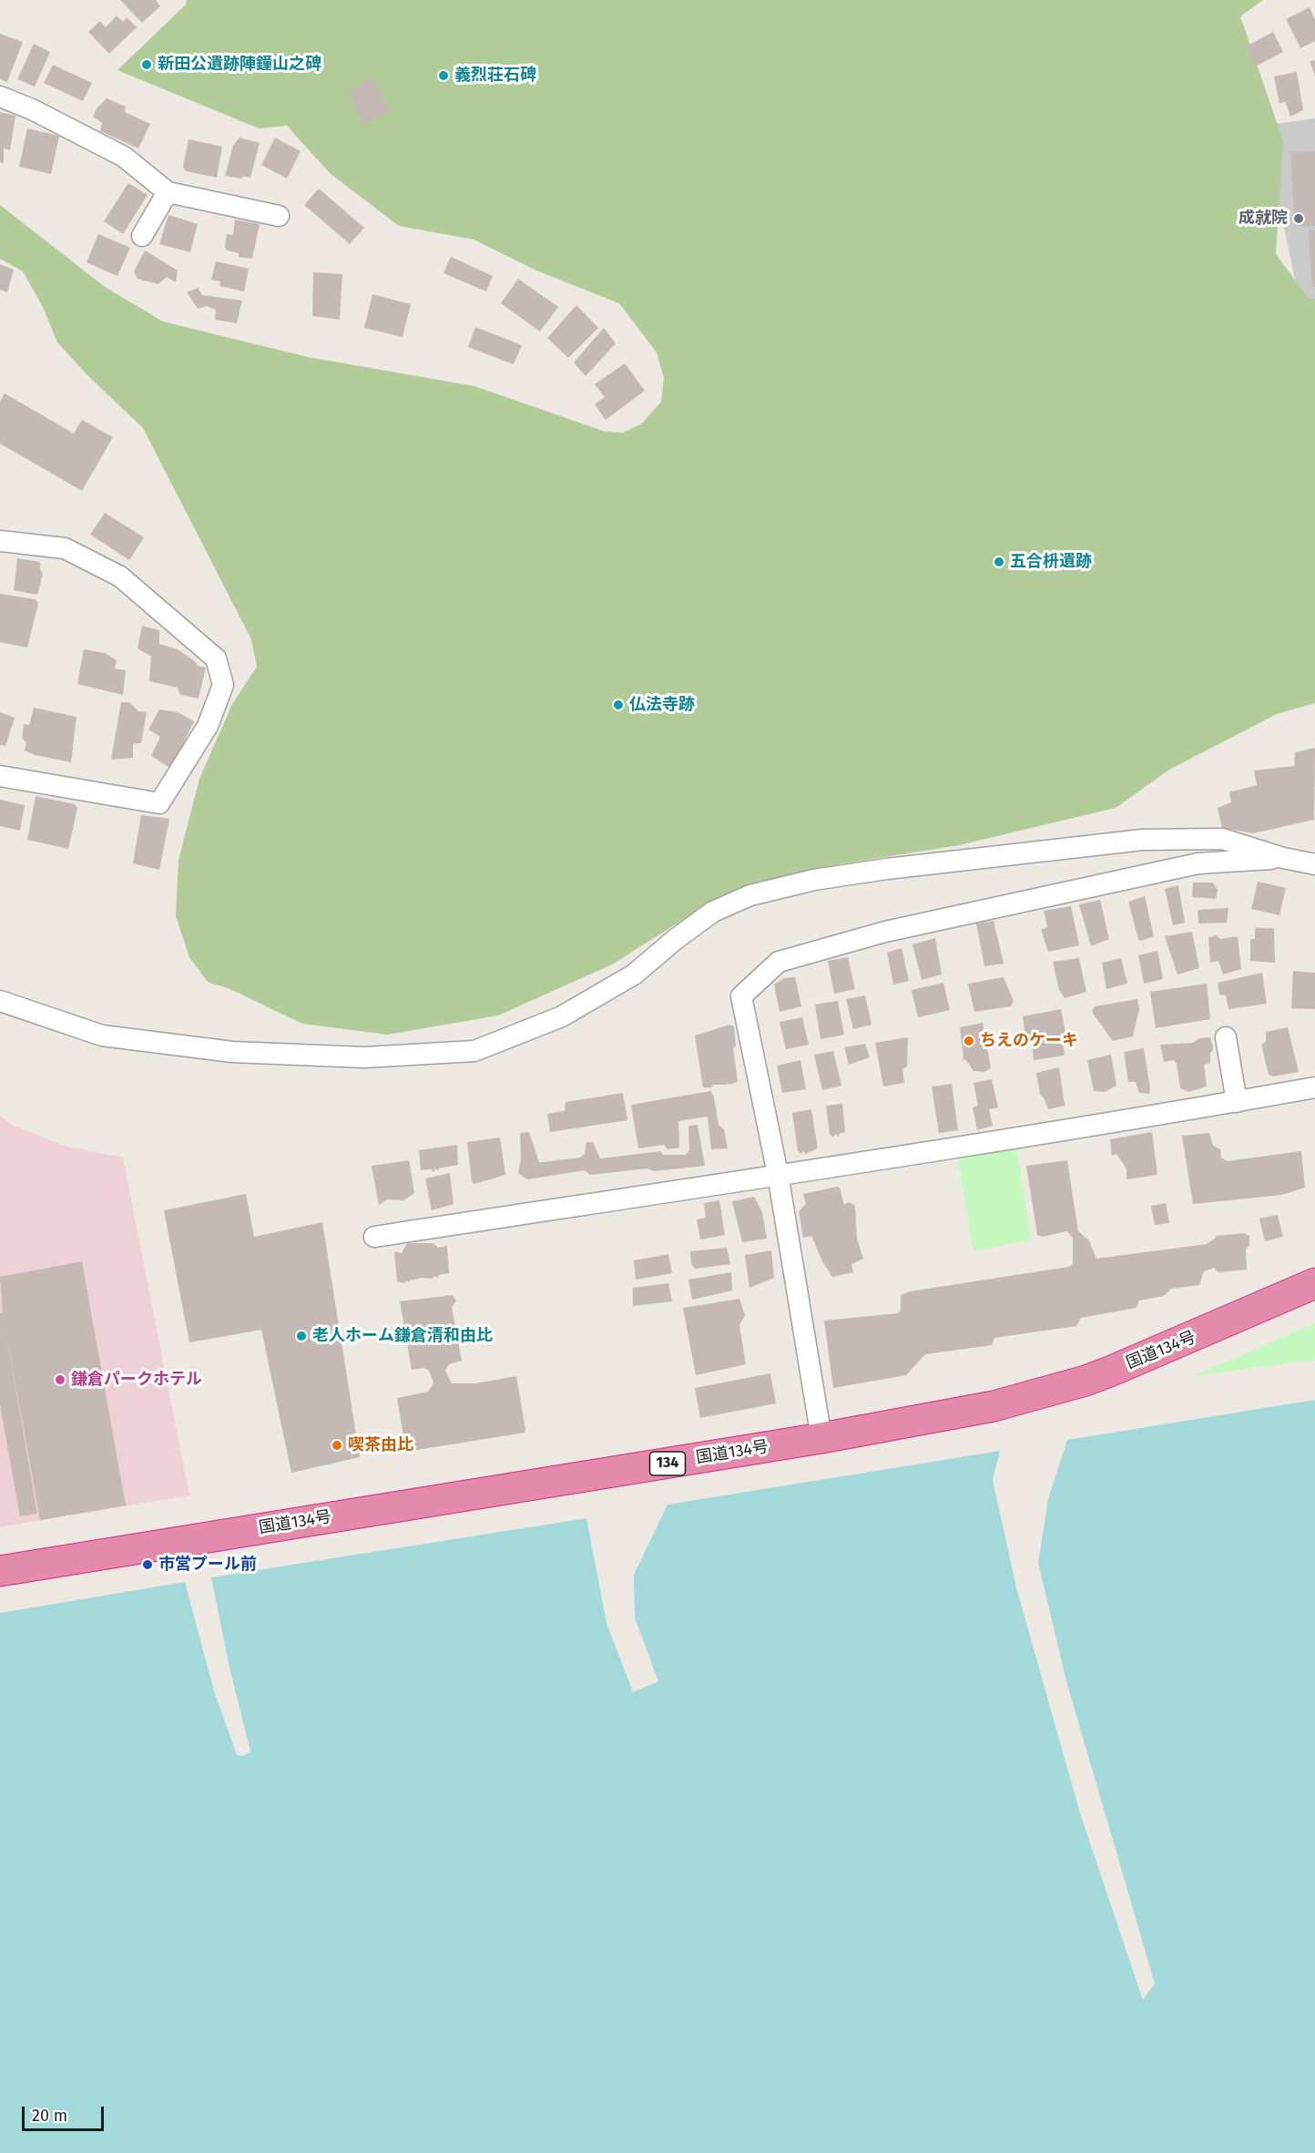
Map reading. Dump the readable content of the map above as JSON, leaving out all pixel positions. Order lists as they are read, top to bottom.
{
  "streets": {
    "highway": ["国道134号", "134"]
  },
  "places": [
    "新田公遺跡陣鐘山之碑",
    "義烈荘石碑",
    "成就院",
    "五合枡遺跡",
    "仏法寺跡",
    "ちえのケーキ",
    "老人ホーム鎌倉清和由比",
    "鎌倉パークホテル",
    "喫茶由比",
    "市営プール前"
  ],
  "scale_bar": "20 m"
}
